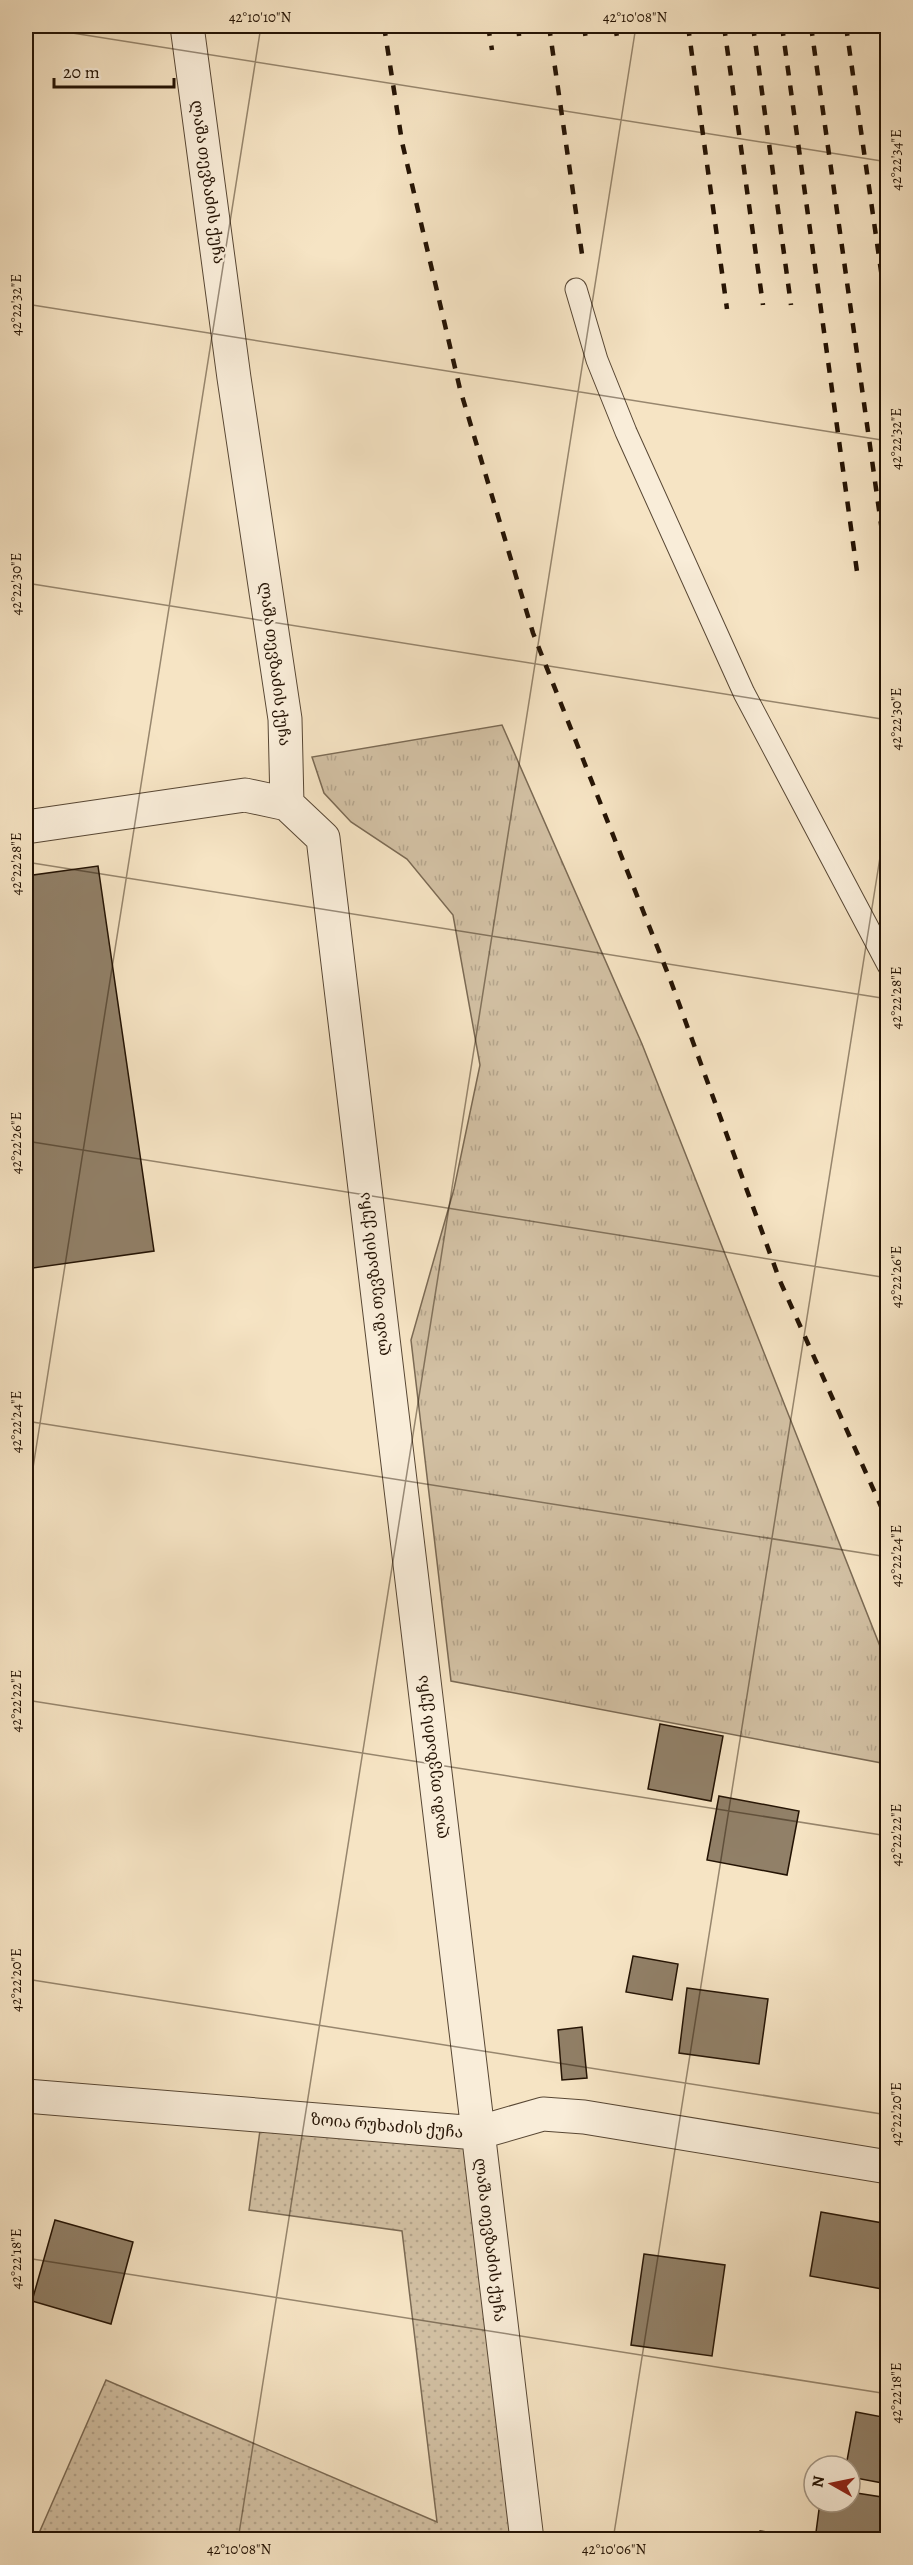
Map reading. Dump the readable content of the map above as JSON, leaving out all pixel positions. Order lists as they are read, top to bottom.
{
  "streets": {
    "street": ["ლაშა თევზაძის ქუჩა", "ზოია რუხაძის ქუჩა"]
  },
  "crossings": [
    ["ლაშა თევზაძის ქუჩა", "ზოია რუხაძის ქუჩა"]
  ],
  "scale_bar": "20 m",
  "north": "left",
  "coordinates": [
    "42°10'10\"N",
    "42°10'08\"N",
    "42°22'34\"E",
    "42°22'32\"E",
    "42°22'30\"E",
    "42°22'28\"E",
    "42°22'26\"E",
    "42°22'24\"E",
    "42°22'22\"E",
    "42°22'20\"E",
    "42°22'18\"E",
    "42°10'06\"N"
  ]
}
